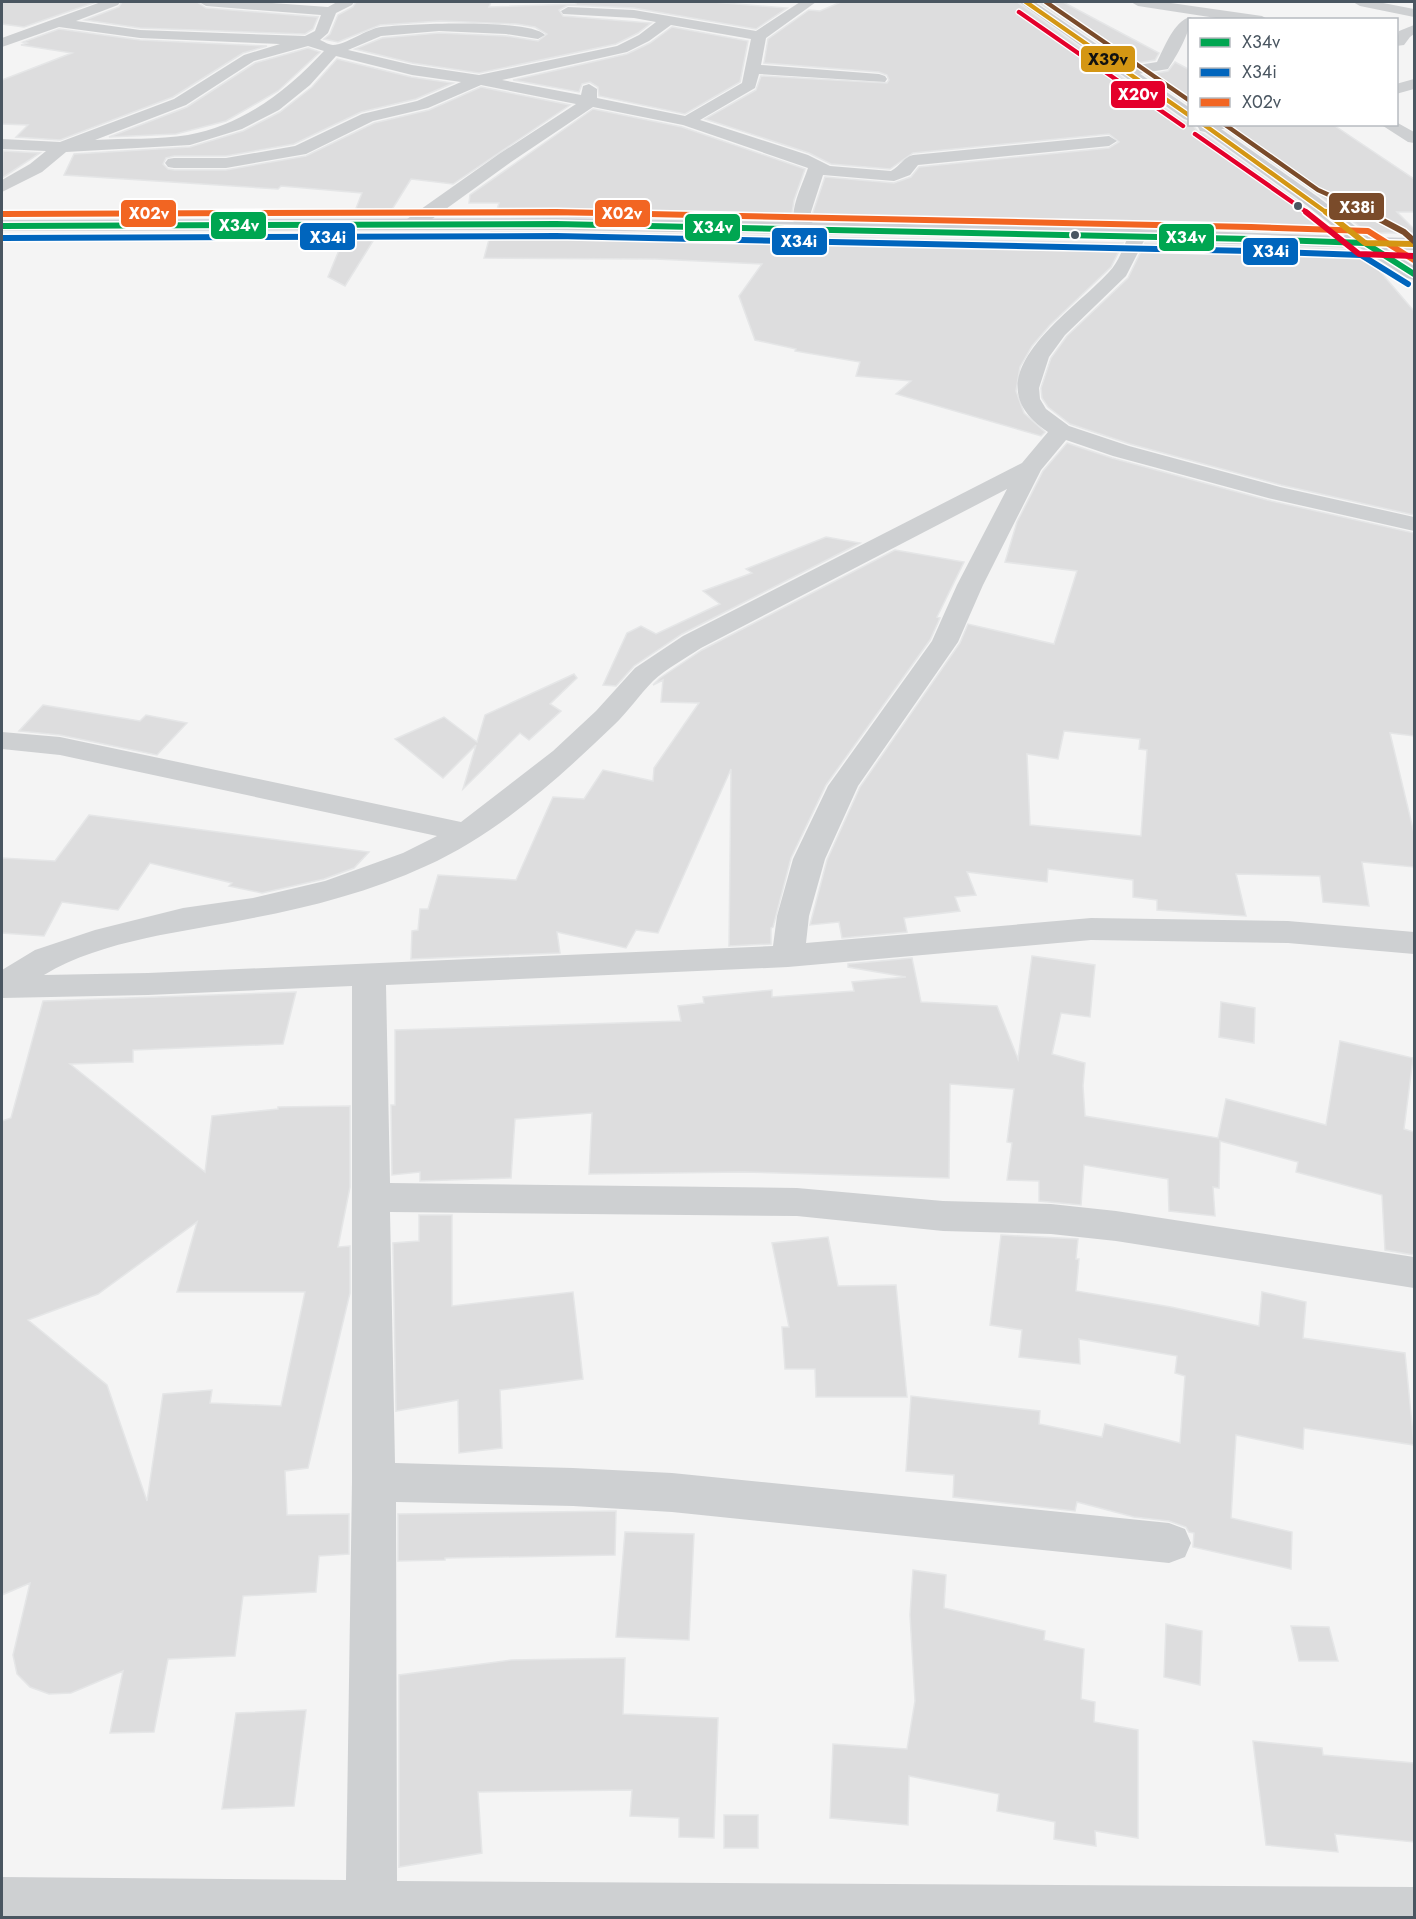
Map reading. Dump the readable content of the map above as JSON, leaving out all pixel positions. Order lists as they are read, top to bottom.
{
  "lines": [
    "transit line X39v",
    "transit line X38i",
    "transit line X20v",
    "transit line X02v",
    "transit line X34v",
    "transit line X34i"
  ],
  "legend": ["X34v", "X34i", "X02v"]
}
